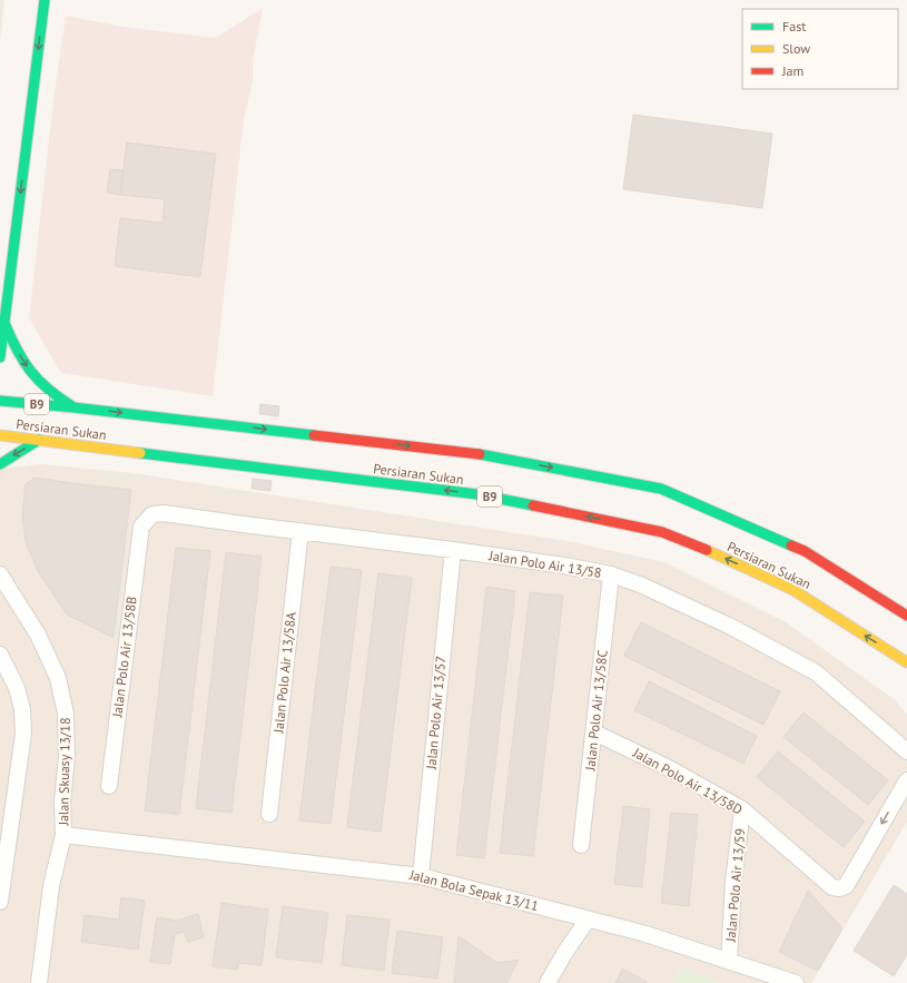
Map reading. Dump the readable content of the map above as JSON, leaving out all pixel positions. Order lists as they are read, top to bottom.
{
  "streets": {
    "main road": ["B9", "Persiaran Sukan"],
    "street": [
      "Jalan Polo Air 13/58",
      "Jalan Polo Air 13/58B",
      "Jalan Polo Air 13/58A",
      "Jalan Polo Air 13/58C",
      "Jalan Polo Air 13/57",
      "Jalan Skuasy 13/18",
      "Jalan Polo Air 13/58D",
      "Jalan Polo Air 13/59",
      "Jalan Bola Sepak 13/11"
    ]
  },
  "crossings": [
    ["Jalan Polo Air 13/58", "Jalan Polo Air 13/58B"],
    ["Jalan Polo Air 13/58", "Jalan Polo Air 13/58A"],
    ["Jalan Polo Air 13/58", "Jalan Polo Air 13/58C"],
    ["Jalan Polo Air 13/58", "Jalan Polo Air 13/57"],
    ["Jalan Polo Air 13/58C", "Jalan Polo Air 13/58D"],
    ["Jalan Polo Air 13/57", "Jalan Bola Sepak 13/11"],
    ["Jalan Skuasy 13/18", "Jalan Bola Sepak 13/11"],
    ["Jalan Polo Air 13/58D", "Jalan Polo Air 13/59"],
    ["Jalan Polo Air 13/59", "Jalan Bola Sepak 13/11"]
  ],
  "legend": ["Fast", "Slow", "Jam"]
}
